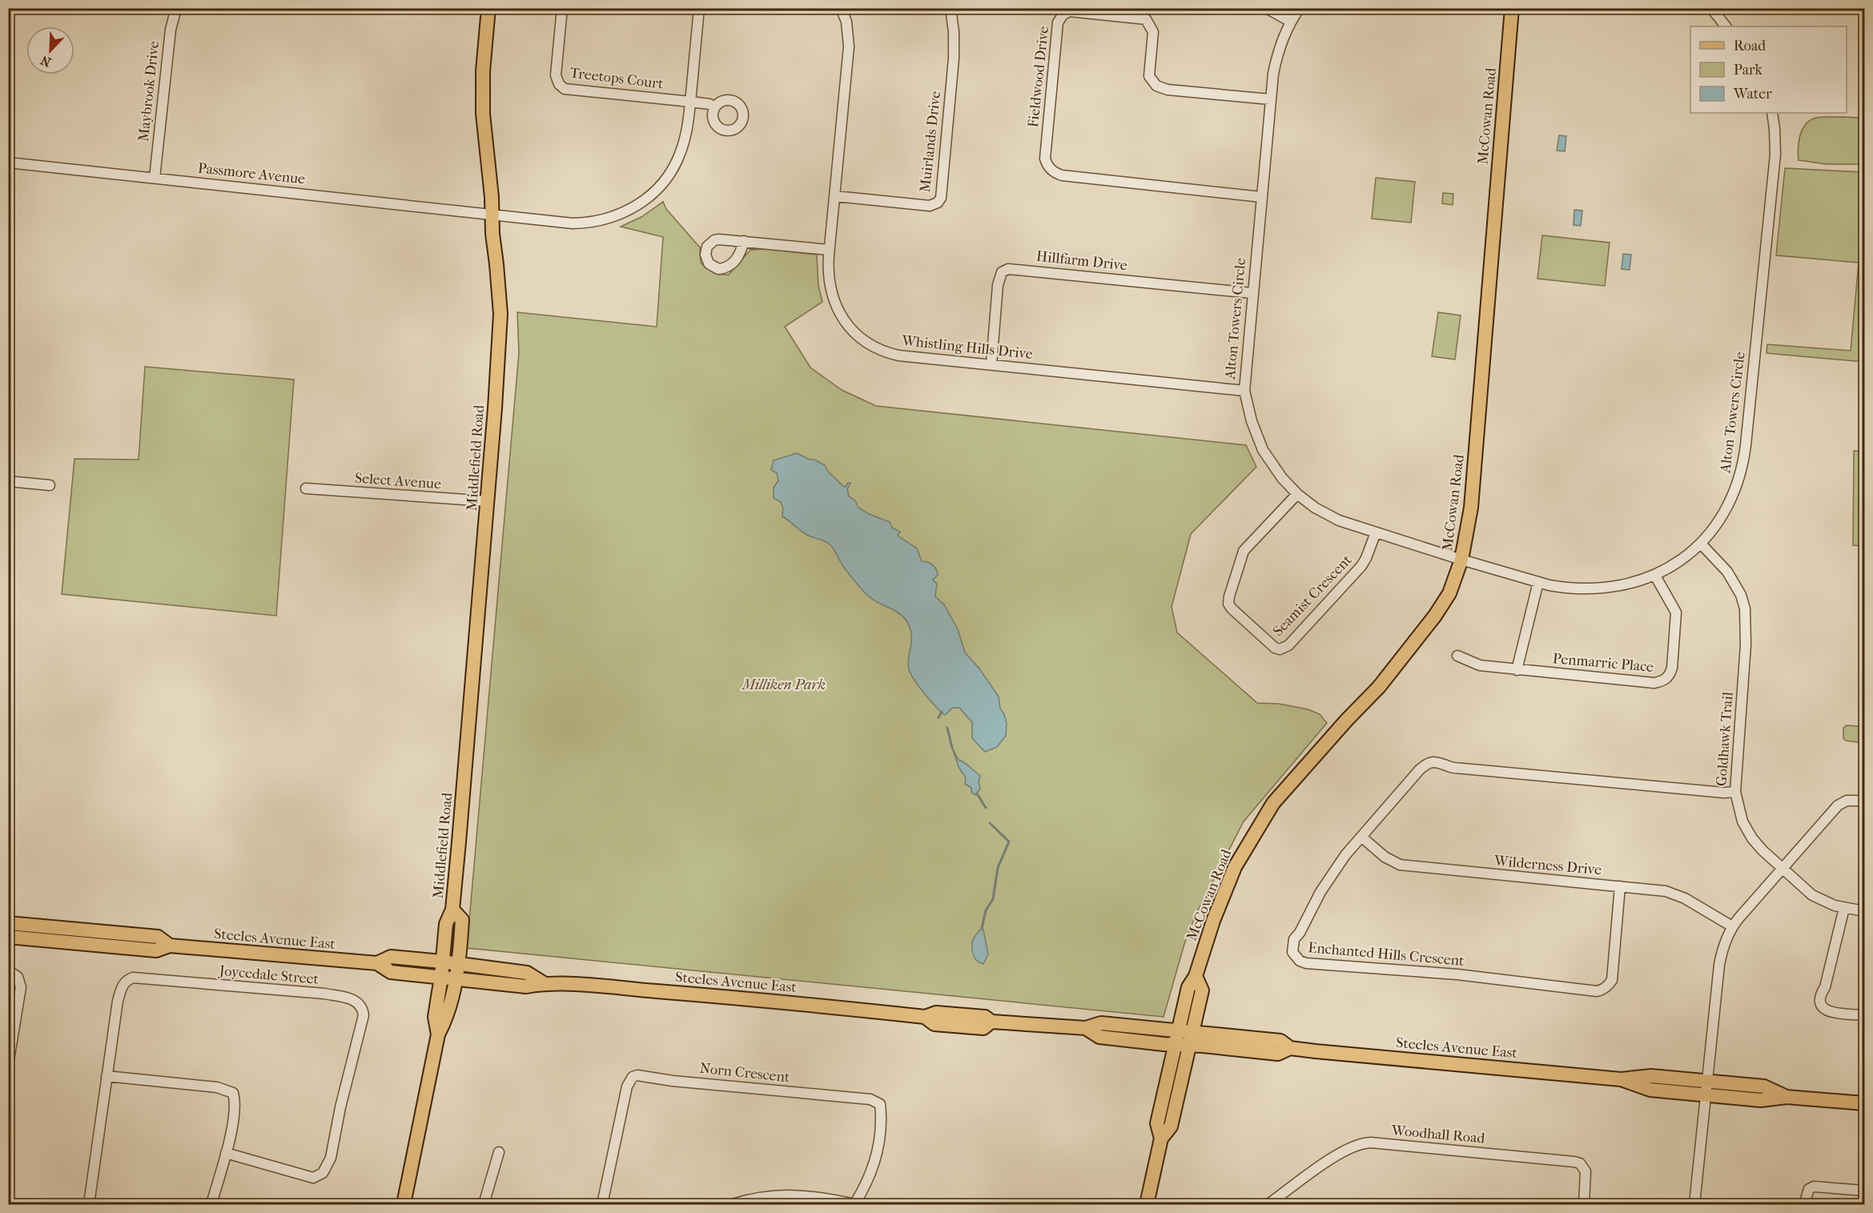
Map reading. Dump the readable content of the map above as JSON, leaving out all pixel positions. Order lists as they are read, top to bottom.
{
  "streets": {
    "main road": ["McCowan Road", "Middlefield Road", "Steeles Avenue East"],
    "street": [
      "Fieldwood Drive",
      "Treetops Court",
      "Maybrook Drive",
      "Muirlands Drive",
      "Passmore Avenue",
      "Hillfarm Drive",
      "Alton Towers Circle",
      "Whistling Hills Drive",
      "Select Avenue",
      "Seamist Crescent",
      "Penmarric Place",
      "Goldhawk Trail",
      "Wilderness Drive",
      "Enchanted Hills Crescent",
      "Joycedale Street",
      "Norn Crescent",
      "Woodhall Road"
    ]
  },
  "crossings": [
    ["Fieldwood Drive", "Alton Towers Circle"],
    ["Treetops Court", "Passmore Avenue"],
    ["Maybrook Drive", "Passmore Avenue"],
    ["McCowan Road", "Alton Towers Circle"],
    ["McCowan Road", "Steeles Avenue East"],
    ["Muirlands Drive", "Whistling Hills Drive"],
    ["Passmore Avenue", "Middlefield Road"],
    ["Hillfarm Drive", "Alton Towers Circle"],
    ["Hillfarm Drive", "Whistling Hills Drive"],
    ["Alton Towers Circle", "Whistling Hills Drive"],
    ["Alton Towers Circle", "Seamist Crescent"],
    ["Alton Towers Circle", "Penmarric Place"],
    ["Alton Towers Circle", "Goldhawk Trail"],
    ["Middlefield Road", "Select Avenue"],
    ["Middlefield Road", "Steeles Avenue East"],
    ["Goldhawk Trail", "Enchanted Hills Crescent"],
    ["Wilderness Drive", "Enchanted Hills Crescent"]
  ],
  "parks": ["Milliken Park"],
  "legend": ["Road", "Park", "Water"],
  "north": "bottom left"
}
